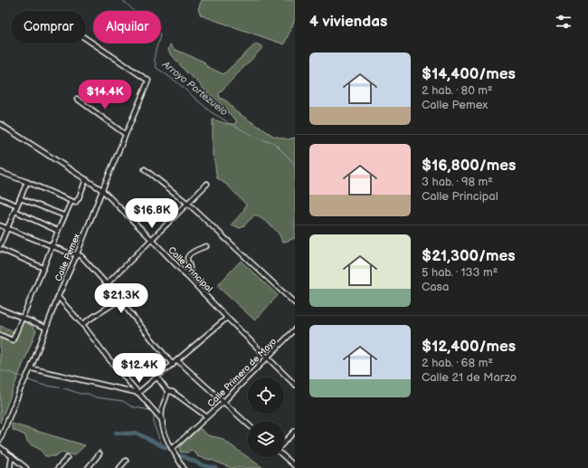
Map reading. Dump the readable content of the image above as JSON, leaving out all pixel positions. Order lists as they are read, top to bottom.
{
  "streets": {
    "street": ["Calle Pemex", "Calle Principal", "Calle Primero de Mayo"]
  },
  "crossings": [
    ["Calle Pemex", "Calle Principal"],
    ["Calle Principal", "Calle Primero de Mayo"]
  ],
  "water": ["Arroyo Portezuelo"],
  "page": {
    "heading": "4 viviendas",
    "chip": ["Comprar", "Alquilar"],
    "list": [
      {
        "name": "$14,400/mes",
        "note": "2 hab. · 80 m² · Calle Pemex"
      },
      {
        "name": "$16,800/mes",
        "note": "3 hab. · 98 m² · Calle Principal"
      },
      {
        "name": "$21,300/mes",
        "note": "5 hab. · 133 m² · Casa"
      },
      {
        "name": "$12,400/mes",
        "note": "2 hab. · 68 m² · Calle 21 de Marzo"
      }
    ],
    "price": [
      "$14.4K",
      "$16.8K",
      "$21.3K",
      "$12.4K"
    ]
  }
}
